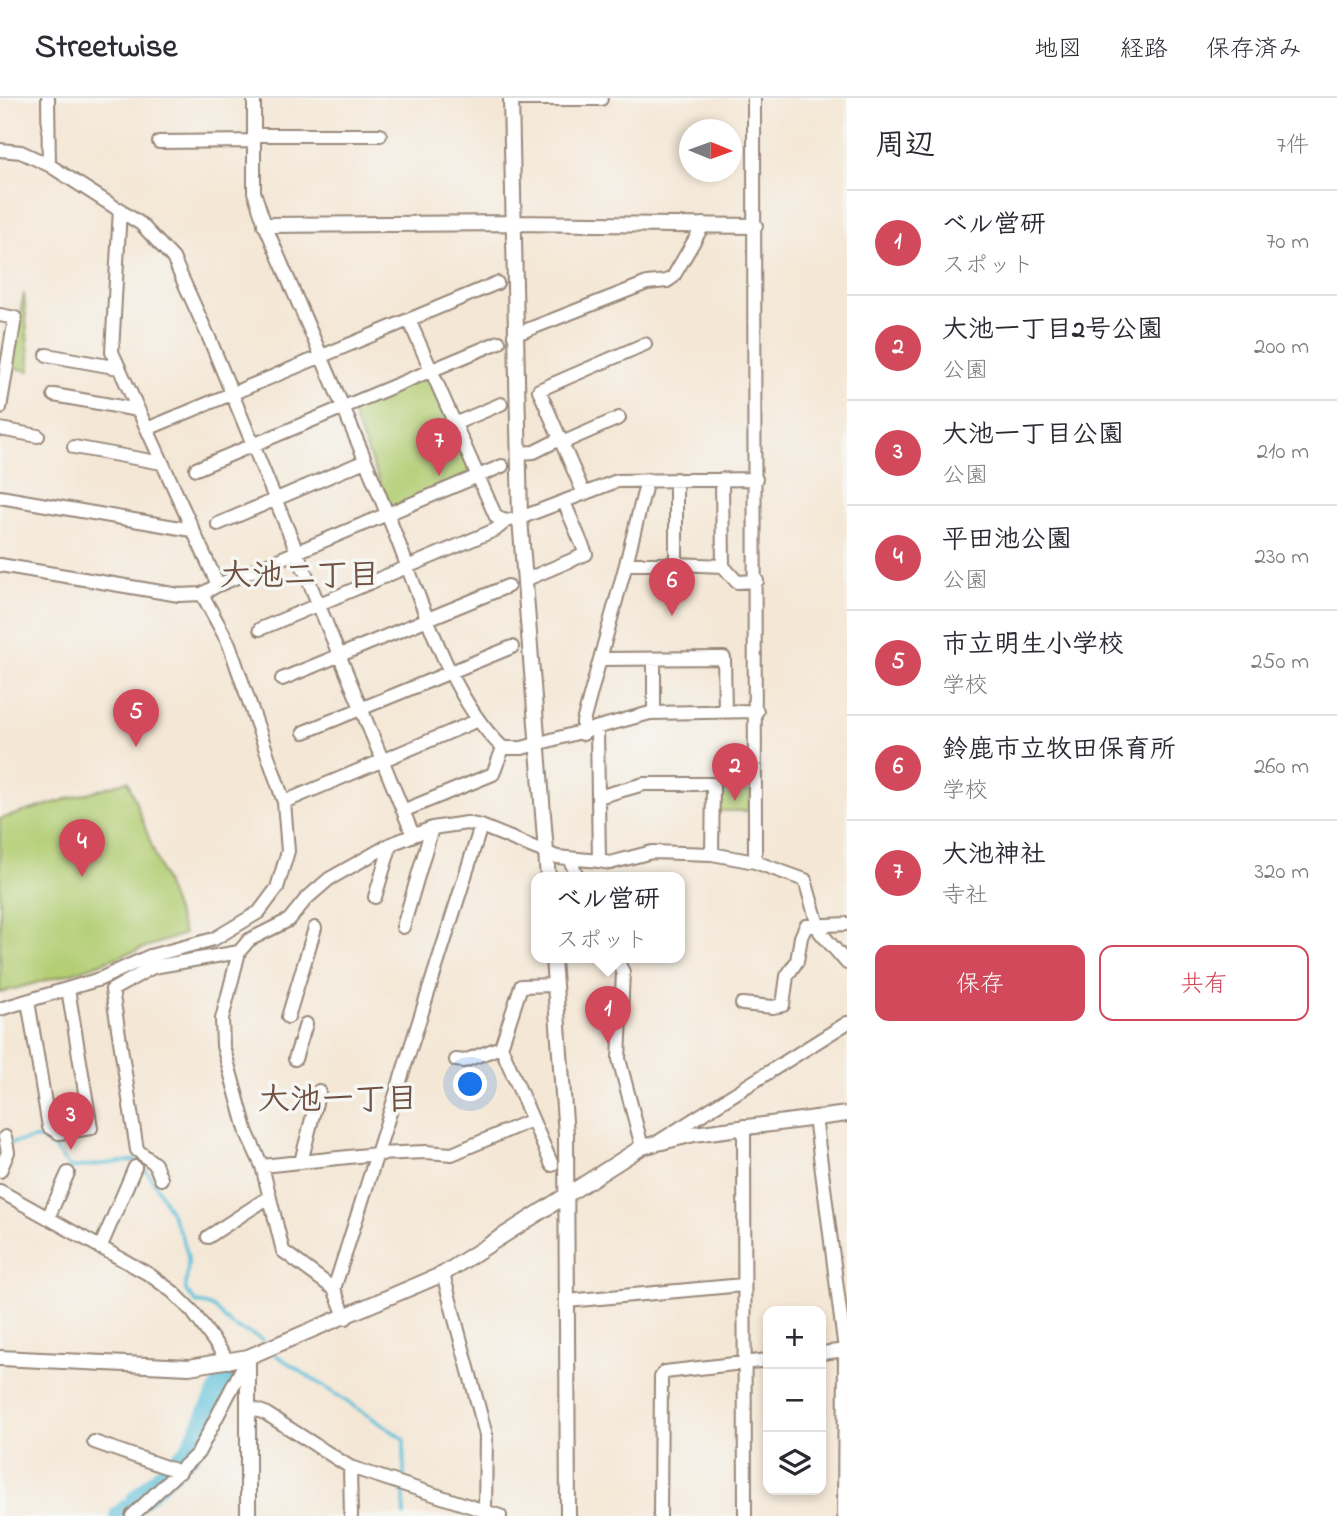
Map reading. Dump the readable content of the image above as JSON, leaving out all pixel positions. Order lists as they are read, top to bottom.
{
  "districts": ["大池二丁目", "大池一丁目"],
  "north": "right",
  "page": {
    "header": "Streetwise",
    "nav": ["地図", "経路", "保存済み"],
    "heading": ["周辺", "7件"],
    "list": [
      {
        "mark": "1",
        "name": "べル営研",
        "note": "スポット",
        "value": "70 m"
      },
      {
        "mark": "2",
        "name": "大池一丁目2号公園",
        "note": "公園",
        "value": "200 m"
      },
      {
        "mark": "3",
        "name": "大池一丁目公園",
        "note": "公園",
        "value": "210 m"
      },
      {
        "mark": "4",
        "name": "平田池公園",
        "note": "公園",
        "value": "230 m"
      },
      {
        "mark": "5",
        "name": "市立明生小学校",
        "note": "学校",
        "value": "250 m"
      },
      {
        "mark": "6",
        "name": "鈴鹿市立牧田保育所",
        "note": "学校",
        "value": "260 m"
      },
      {
        "mark": "7",
        "name": "大池神社",
        "note": "寺社",
        "value": "320 m"
      }
    ],
    "pins": [
      "7",
      "6",
      "5",
      "2",
      "4",
      "1",
      "3"
    ],
    "popup": ["べル営研", "スポット"],
    "buttons": ["保存", "共有"],
    "map_buttons": ["+", "−"]
  }
}
